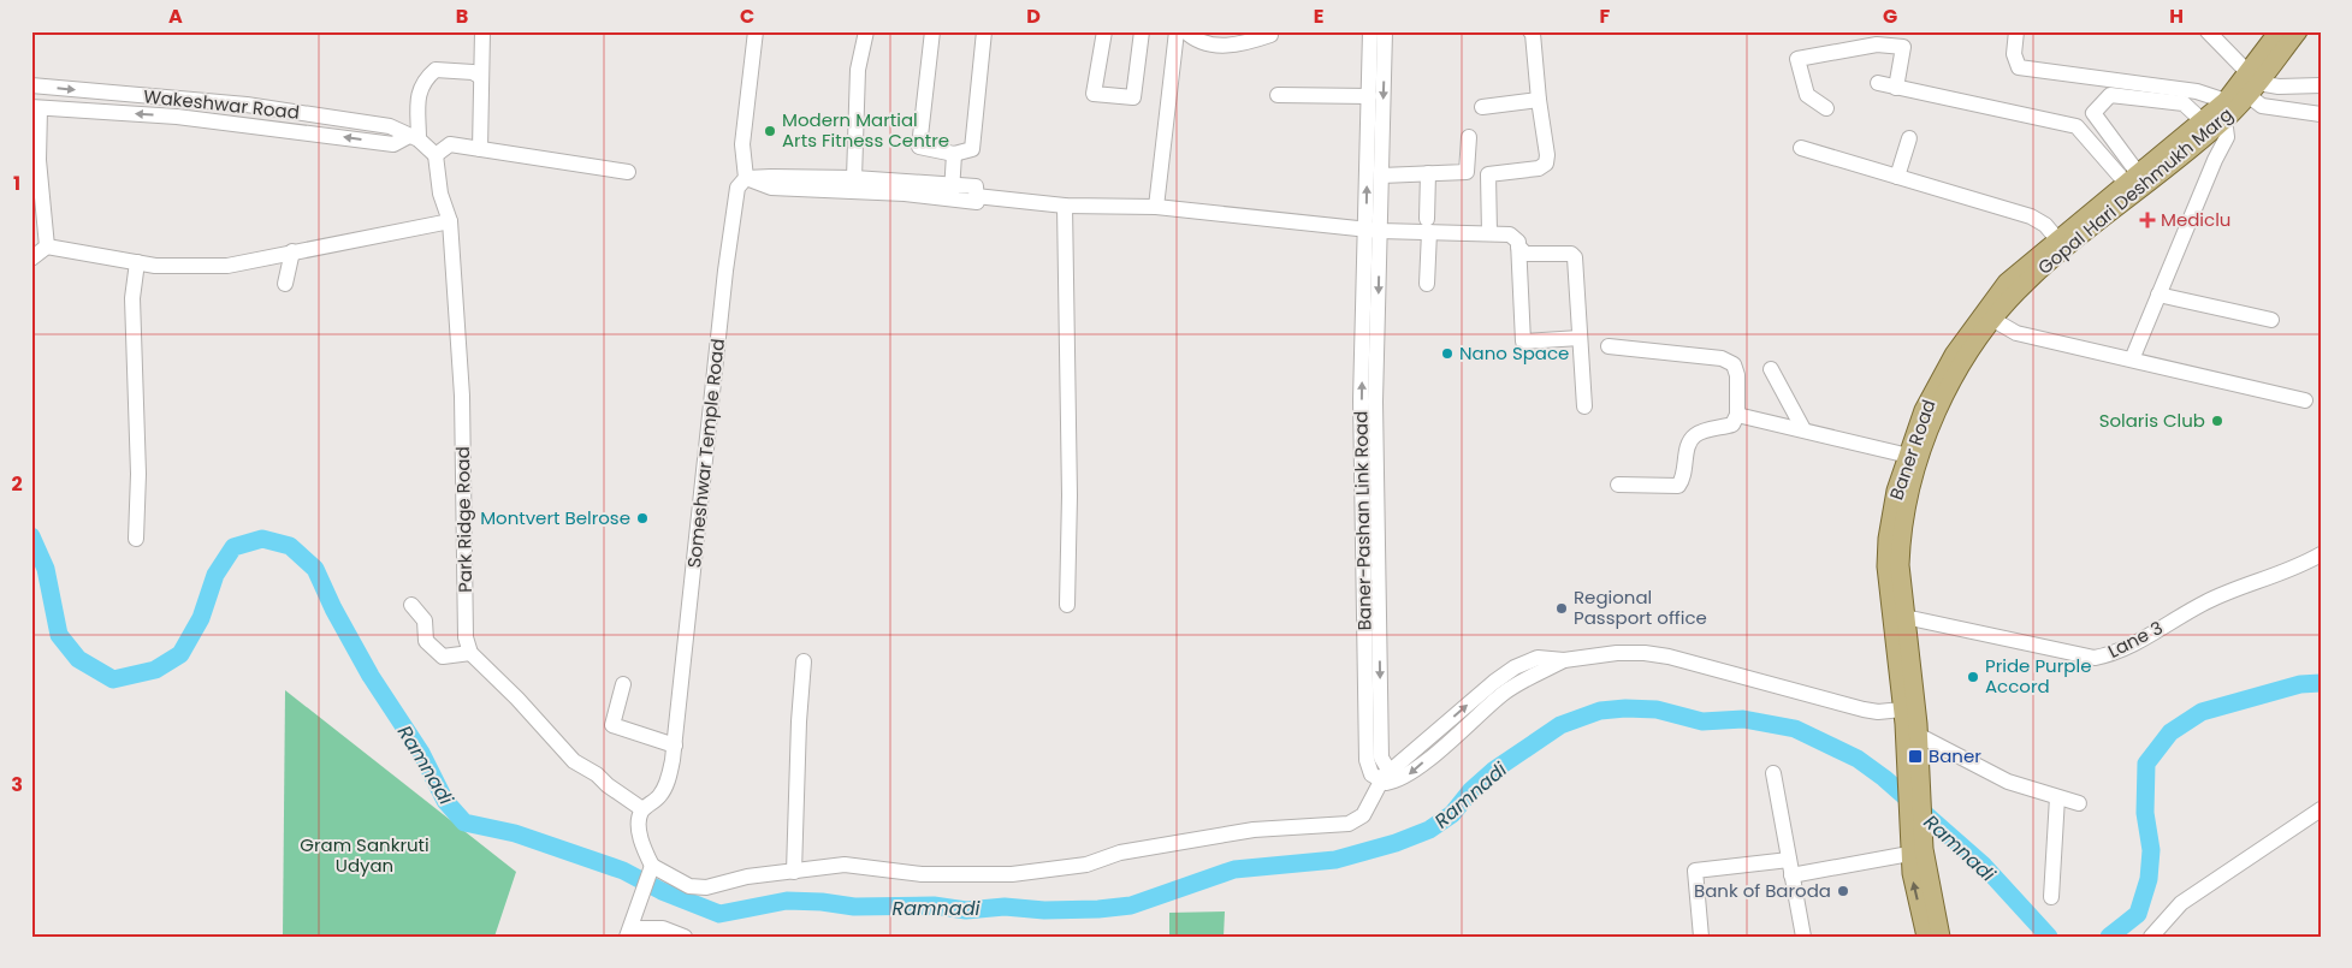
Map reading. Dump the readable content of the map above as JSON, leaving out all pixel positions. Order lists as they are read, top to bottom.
{
  "streets": {
    "main road": ["Gopal Hari Deshmukh Marg", "Baner Road"],
    "street": [
      "Wakeshwar Road",
      "Someshwar Temple Road",
      "Park Ridge Road",
      "Baner-Pashan Link Road",
      "Lane 3"
    ]
  },
  "crossings": [
    ["Wakeshwar Road", "Park Ridge Road"],
    ["Gopal Hari Deshmukh Marg", "Baner Road"],
    ["Baner Road", "Lane 3"]
  ],
  "water": ["Ramnadi"],
  "parks": ["Gram Sankruti Udyan"],
  "places": {
    "other": [
      "Modern Martial Arts Fitness Centre",
      "Nano Space",
      "Solaris Club",
      "Montvert Belrose",
      "Regional Passport office",
      "Pride Purple Accord",
      "Bank of Baroda"
    ],
    "health": ["Mediclu"],
    "transit": ["Baner"]
  },
  "grid": {
    "columns": [
      "A",
      "B",
      "C",
      "D",
      "E",
      "F",
      "G",
      "H"
    ],
    "rows": ["1", "2", "3"]
  }
}
